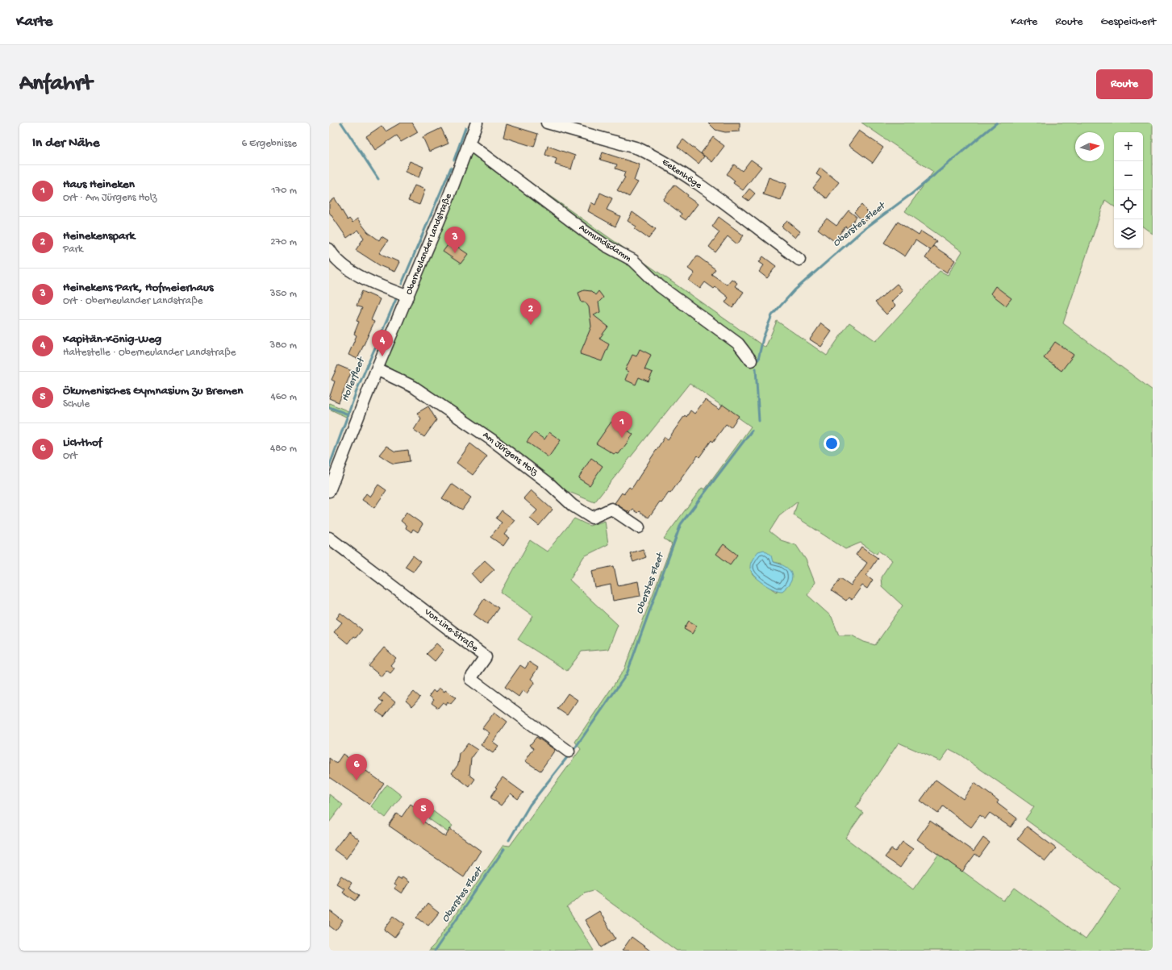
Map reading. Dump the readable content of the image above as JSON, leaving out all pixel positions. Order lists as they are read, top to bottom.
{
  "streets": {
    "street": [
      "Eekenhöge",
      "Aumundsdamm",
      "Oberneulander Landstraße",
      "Am Jürgens Holz",
      "Von-Line-Straße"
    ]
  },
  "crossings": [
    ["Aumundsdamm", "Oberneulander Landstraße"],
    ["Oberneulander Landstraße", "Am Jürgens Holz"]
  ],
  "water": ["Oberstes Fleet", "Hollerfleet"],
  "north": "right",
  "page": {
    "header": "Karte",
    "nav": ["Karte", "Route", "Gespeichert"],
    "buttons": "Route",
    "title": "Anfahrt",
    "heading": ["In der Nähe", "6 Ergebnisse"],
    "map_buttons": ["+", "−"],
    "list": [
      {
        "mark": "1",
        "name": "Haus Heineken",
        "note": "Ort · Am Jürgens Holz",
        "value": "170 m"
      },
      {
        "mark": "2",
        "name": "Heinekenspark",
        "note": "Park",
        "value": "270 m"
      },
      {
        "mark": "3",
        "name": "Heinekens Park, Hofmeierhaus",
        "note": "Ort · Oberneulander Landstraße",
        "value": "350 m"
      },
      {
        "mark": "4",
        "name": "Kapitän-König-Weg",
        "note": "Haltestelle · Oberneulander Landstraße",
        "value": "380 m"
      },
      {
        "mark": "5",
        "name": "Ökumenisches Gymnasium zu Bremen",
        "note": "Schule",
        "value": "460 m"
      },
      {
        "mark": "6",
        "name": "Lichthof",
        "note": "Ort",
        "value": "480 m"
      }
    ],
    "pins": [
      "3",
      "2",
      "4",
      "1",
      "6",
      "5"
    ]
  }
}
